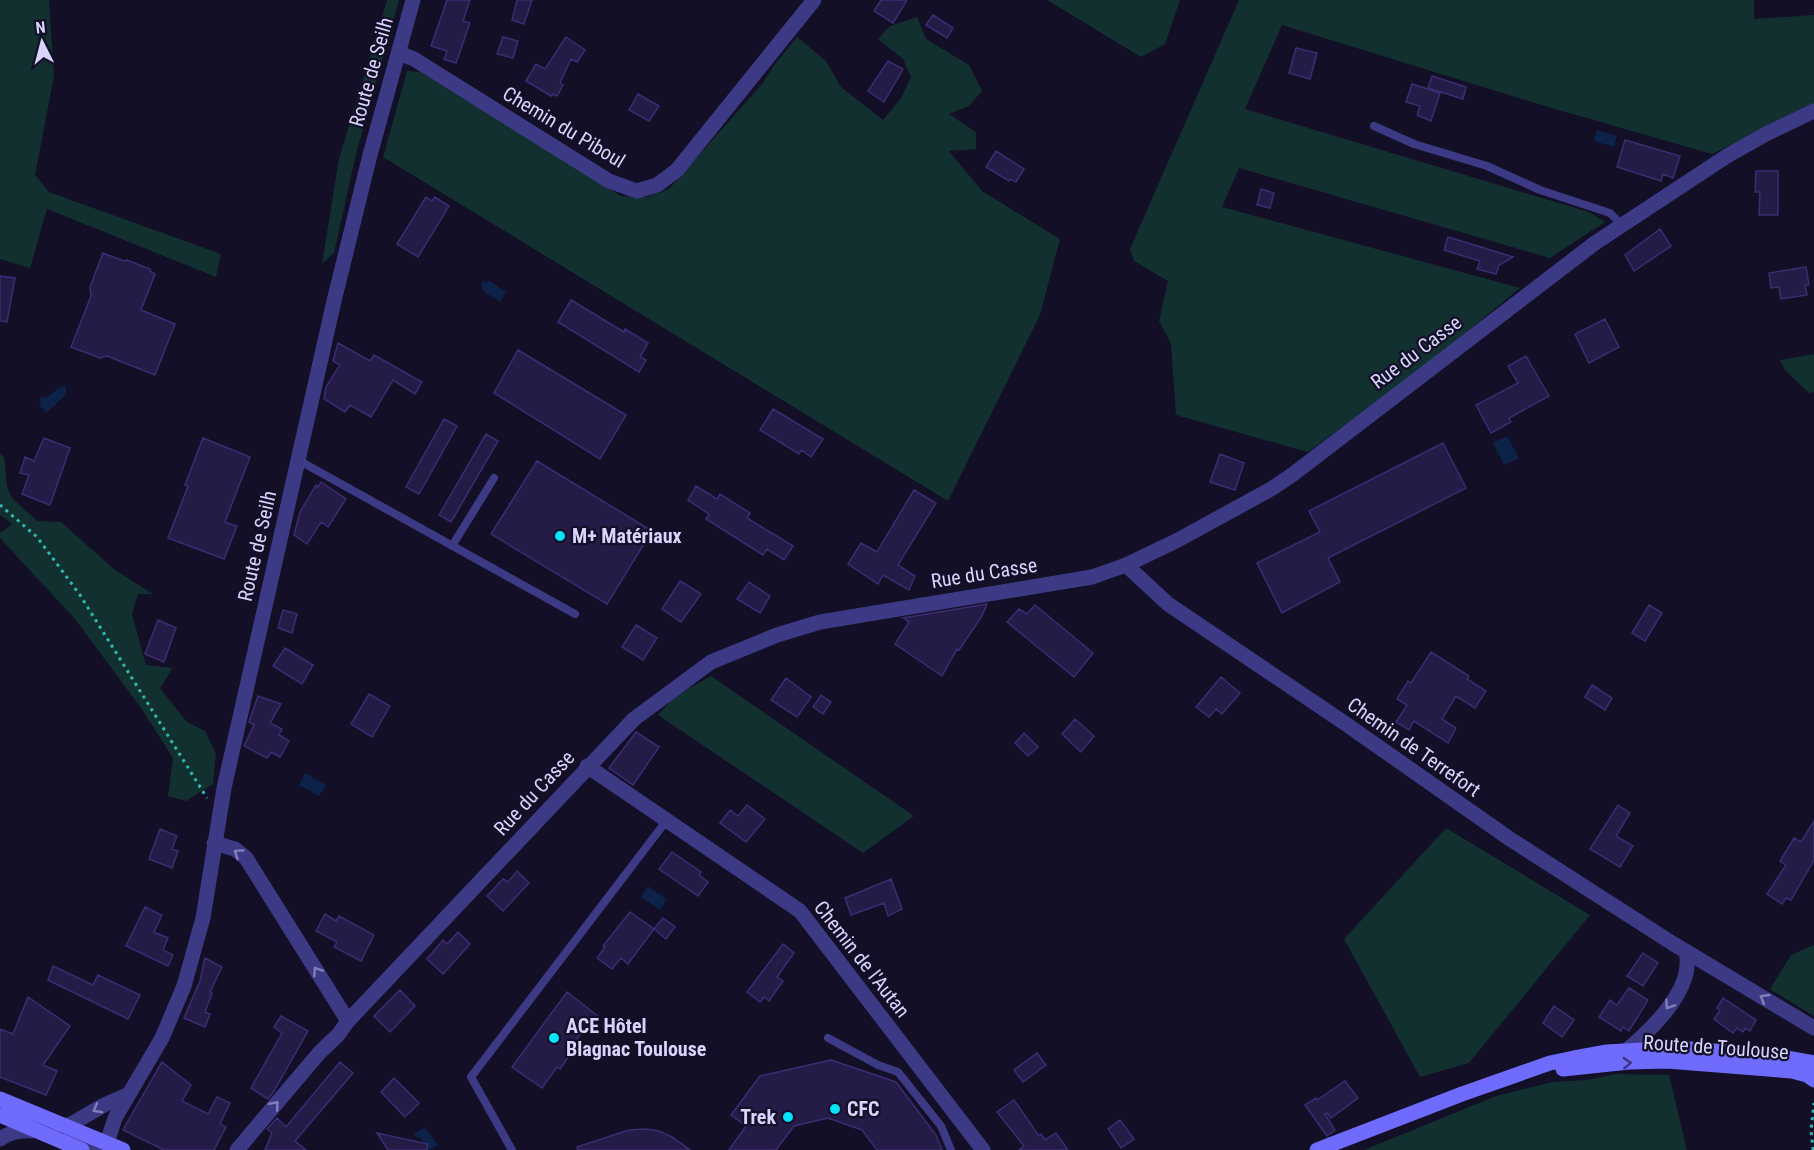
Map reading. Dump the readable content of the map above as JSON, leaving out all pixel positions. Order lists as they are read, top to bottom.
{
  "streets": {
    "main road": ["Route de Toulouse"],
    "street": [
      "Route de Seilh",
      "Chemin du Piboul",
      "Rue du Casse",
      "Chemin de Terrefort",
      "Chemin de l'Autan"
    ]
  },
  "crossings": [
    ["Route de Seilh", "Chemin du Piboul"],
    ["Rue du Casse", "Chemin de Terrefort"],
    ["Rue du Casse", "Chemin de l'Autan"]
  ],
  "places": [
    "M+ Matériaux",
    "ACE Hôtel Blagnac Toulouse",
    "CFC",
    "Trek"
  ],
  "north": "top"
}
